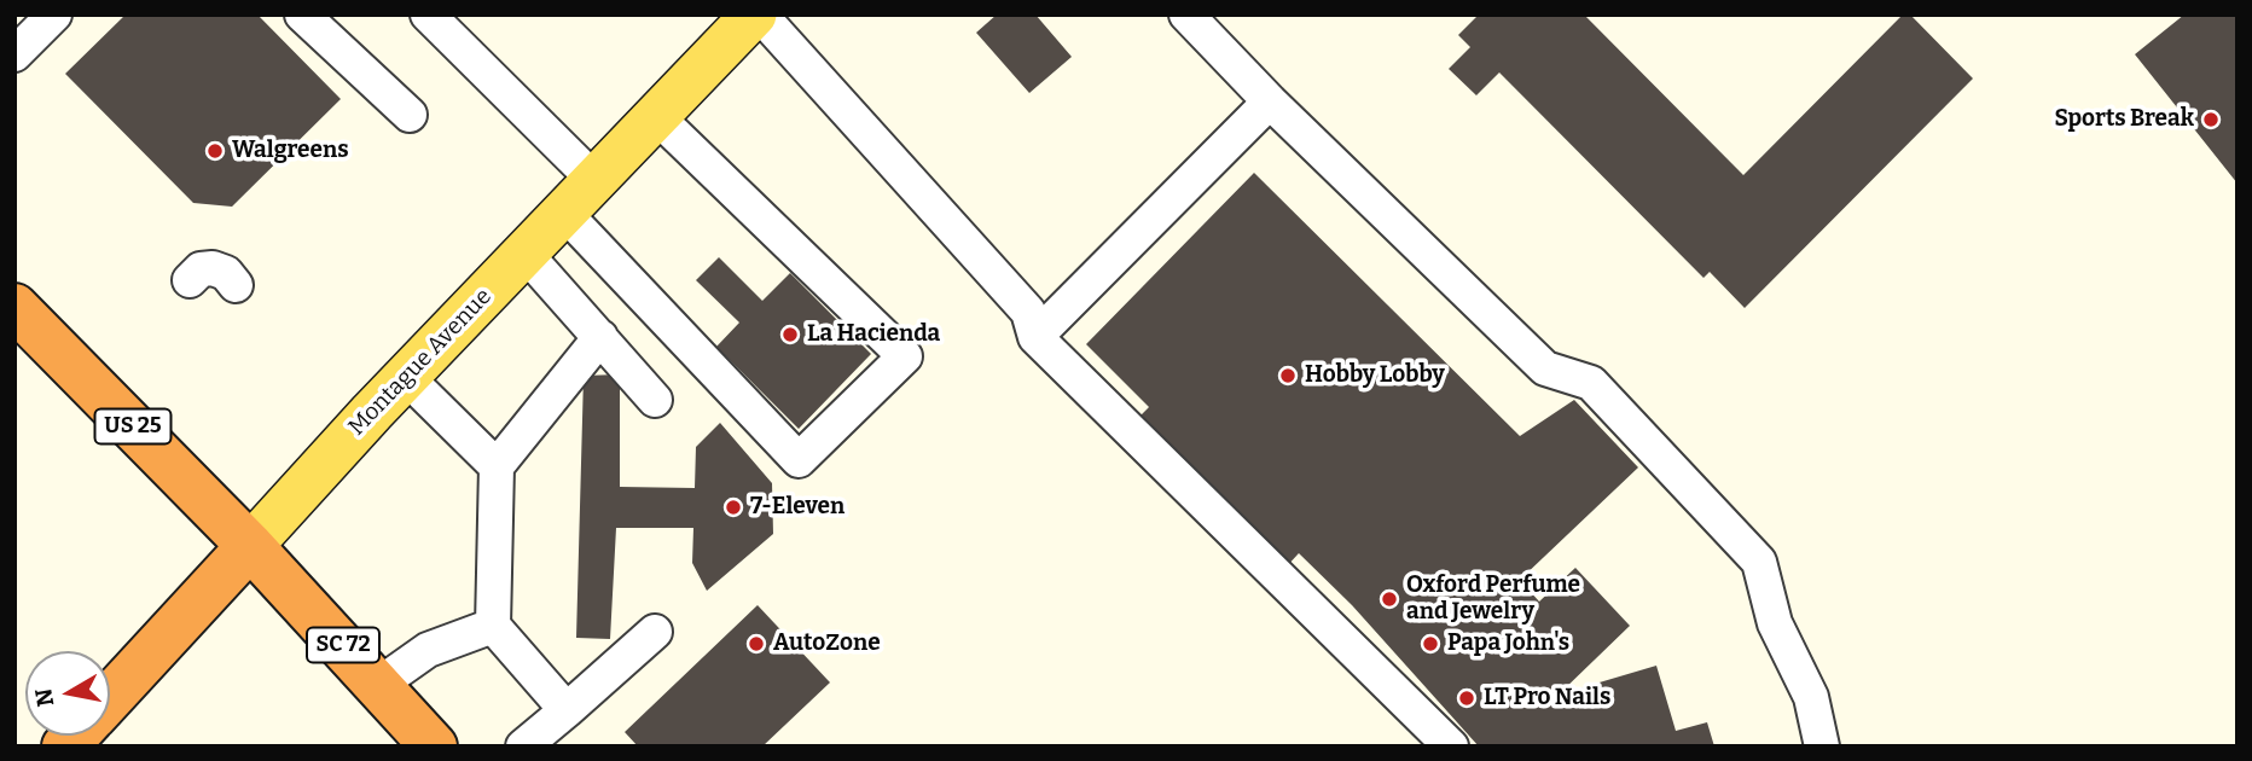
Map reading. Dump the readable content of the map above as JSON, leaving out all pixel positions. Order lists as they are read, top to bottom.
{
  "streets": {
    "highway": ["Montague Avenue", "US 25", "SC 72"]
  },
  "crossings": [
    ["Montague Avenue", "US 25"],
    ["Montague Avenue", "SC 72"],
    ["US 25", "SC 72"]
  ],
  "places": [
    "Sports Break",
    "Walgreens",
    "La Hacienda",
    "Hobby Lobby",
    "7-Eleven",
    "Oxford Perfume and Jewelry",
    "AutoZone",
    "Papa John's",
    "LT Pro Nails"
  ],
  "north": "left"
}
